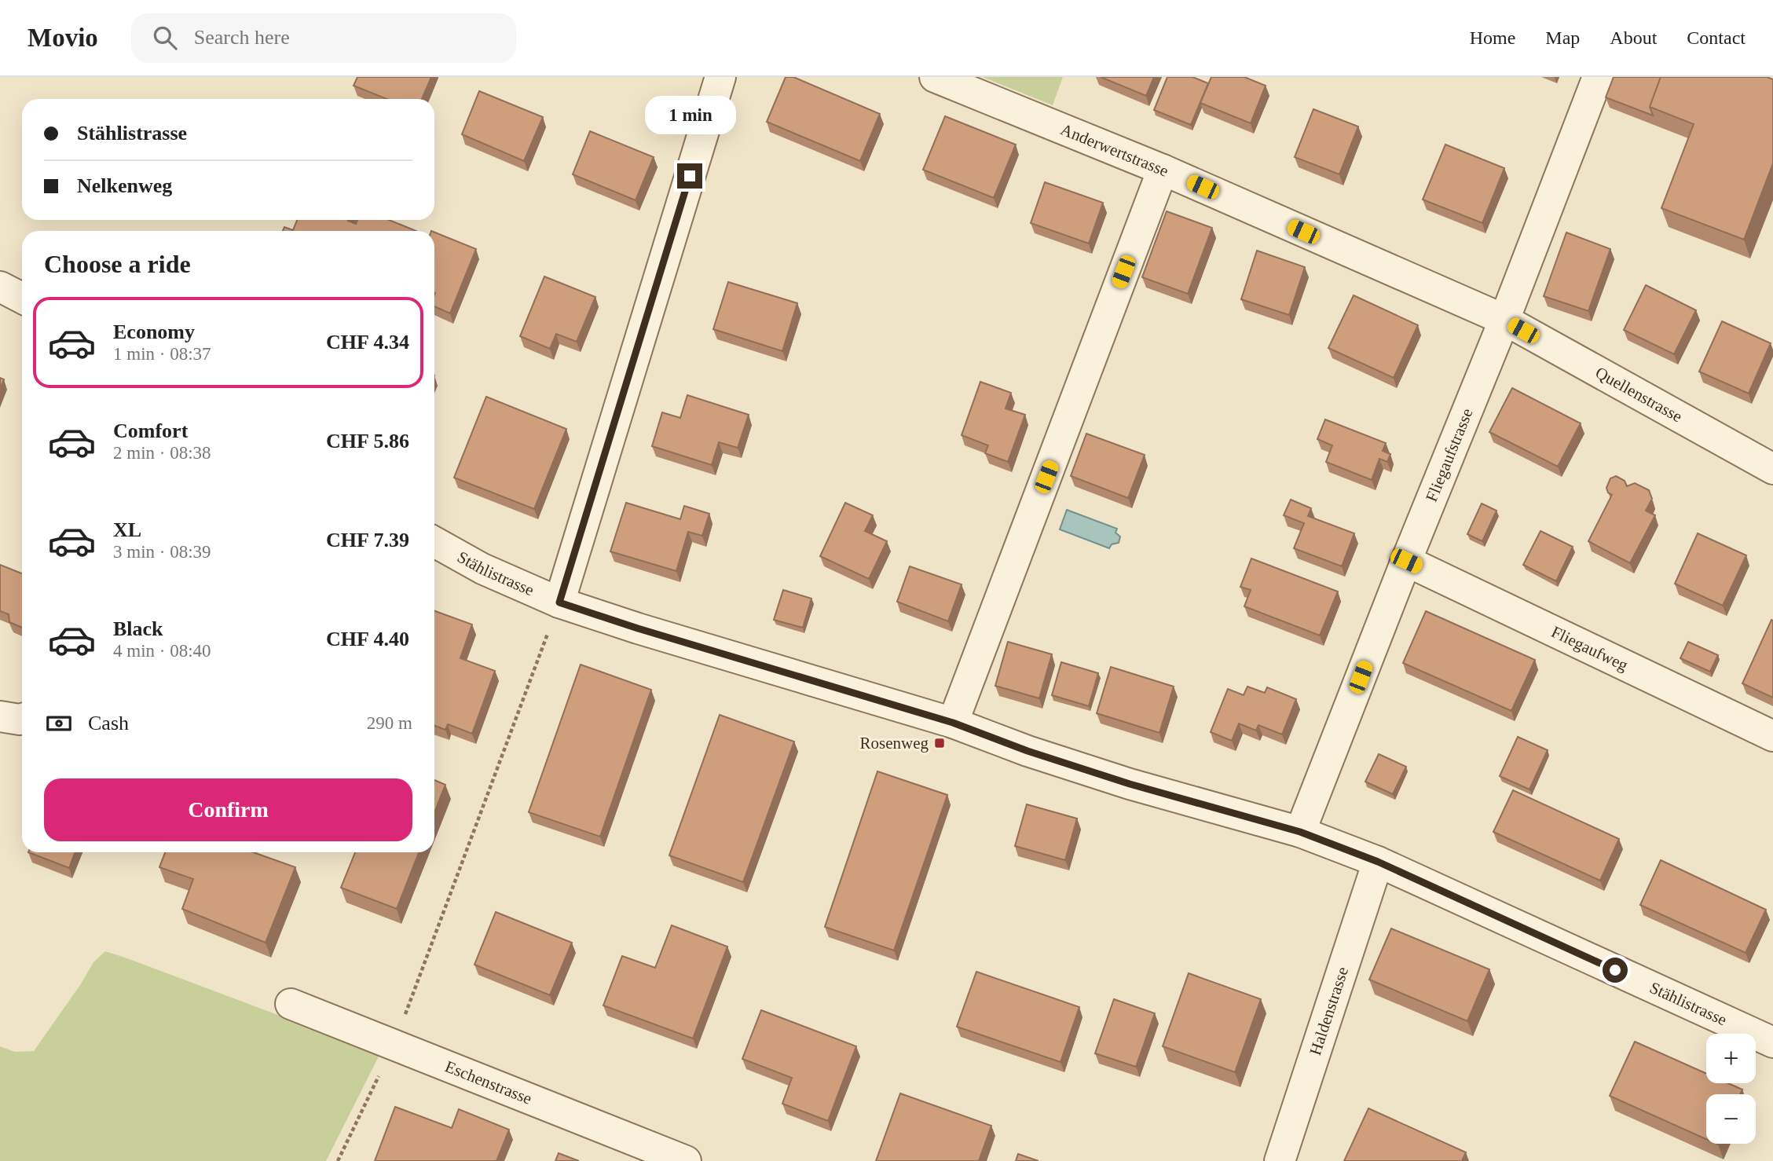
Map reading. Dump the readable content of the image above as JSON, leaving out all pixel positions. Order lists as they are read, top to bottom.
{
  "streets": {
    "street": [
      "Anderwertstrasse",
      "Quellenstrasse",
      "Fliegaufstrasse",
      "Stählistrasse",
      "Fliegaufweg",
      "Haldenstrasse",
      "Eschenstrasse"
    ]
  },
  "crossings": [
    ["Anderwertstrasse", "Quellenstrasse"],
    ["Anderwertstrasse", "Fliegaufstrasse"],
    ["Quellenstrasse", "Fliegaufstrasse"],
    ["Fliegaufstrasse", "Stählistrasse"],
    ["Fliegaufstrasse", "Fliegaufweg"],
    ["Stählistrasse", "Haldenstrasse"]
  ],
  "places": {
    "transit": ["Rosenweg"]
  },
  "page": {
    "header": "Movio",
    "search": "Search here",
    "nav": [
      "Home",
      "Map",
      "About",
      "Contact"
    ],
    "bubble": "1 min",
    "banner": ["Stählistrasse", "Nelkenweg"],
    "heading": "Choose a ride",
    "list": [
      {
        "name": "Economy",
        "note": "1 min · 08:37",
        "value": "CHF 4.34"
      },
      {
        "name": "Comfort",
        "note": "2 min · 08:38",
        "value": "CHF 5.86"
      },
      {
        "name": "XL",
        "note": "3 min · 08:39",
        "value": "CHF 7.39"
      },
      {
        "name": "Black",
        "note": "4 min · 08:40",
        "value": "CHF 4.40"
      }
    ],
    "pay": ["Cash", "290 m"],
    "buttons": "Confirm",
    "map_buttons": ["+", "−"]
  }
}
